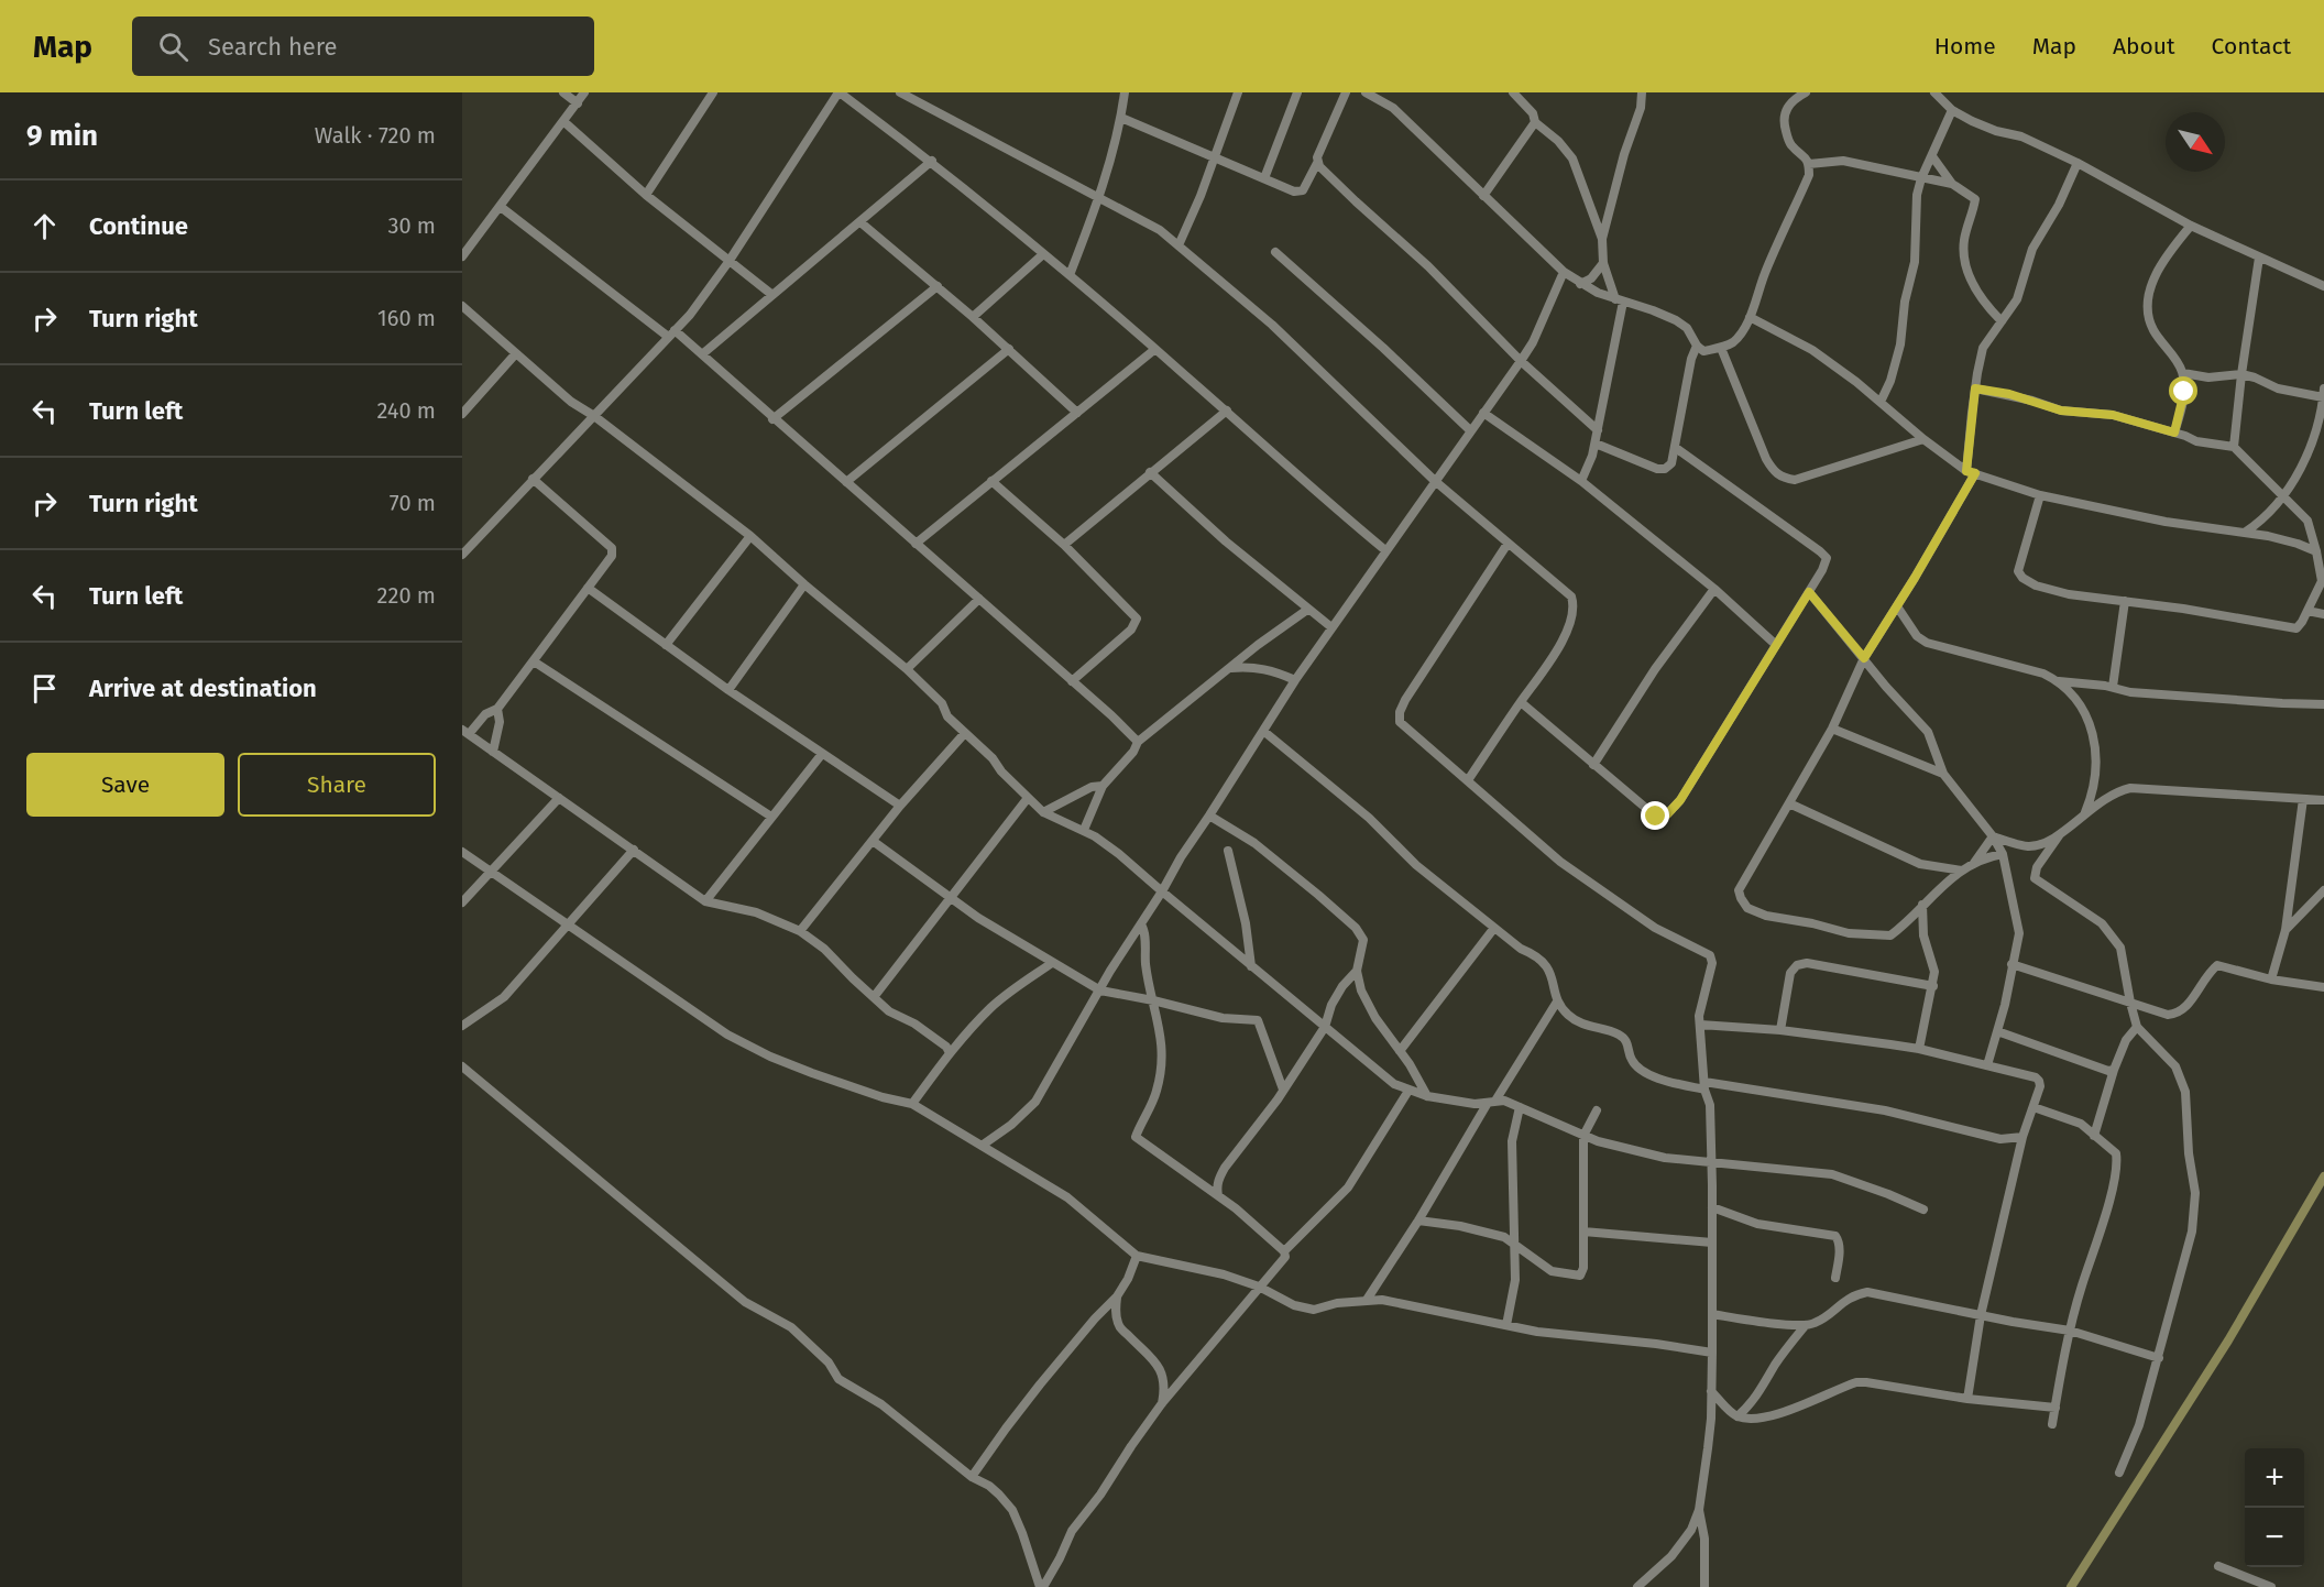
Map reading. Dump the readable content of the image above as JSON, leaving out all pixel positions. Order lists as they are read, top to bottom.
{
  "north": "bottom right",
  "page": {
    "header": "Map",
    "search": "Search here",
    "nav": [
      "Home",
      "Map",
      "About",
      "Contact"
    ],
    "heading": ["9 min", "Walk · 720 m"],
    "list": [
      ["Continue", "30 m"],
      ["Turn right", "160 m"],
      ["Turn left", "240 m"],
      ["Turn right", "70 m"],
      ["Turn left", "220 m"],
      "Arrive at destination"
    ],
    "buttons": ["Save", "Share"],
    "map_buttons": ["+", "−"]
  }
}
